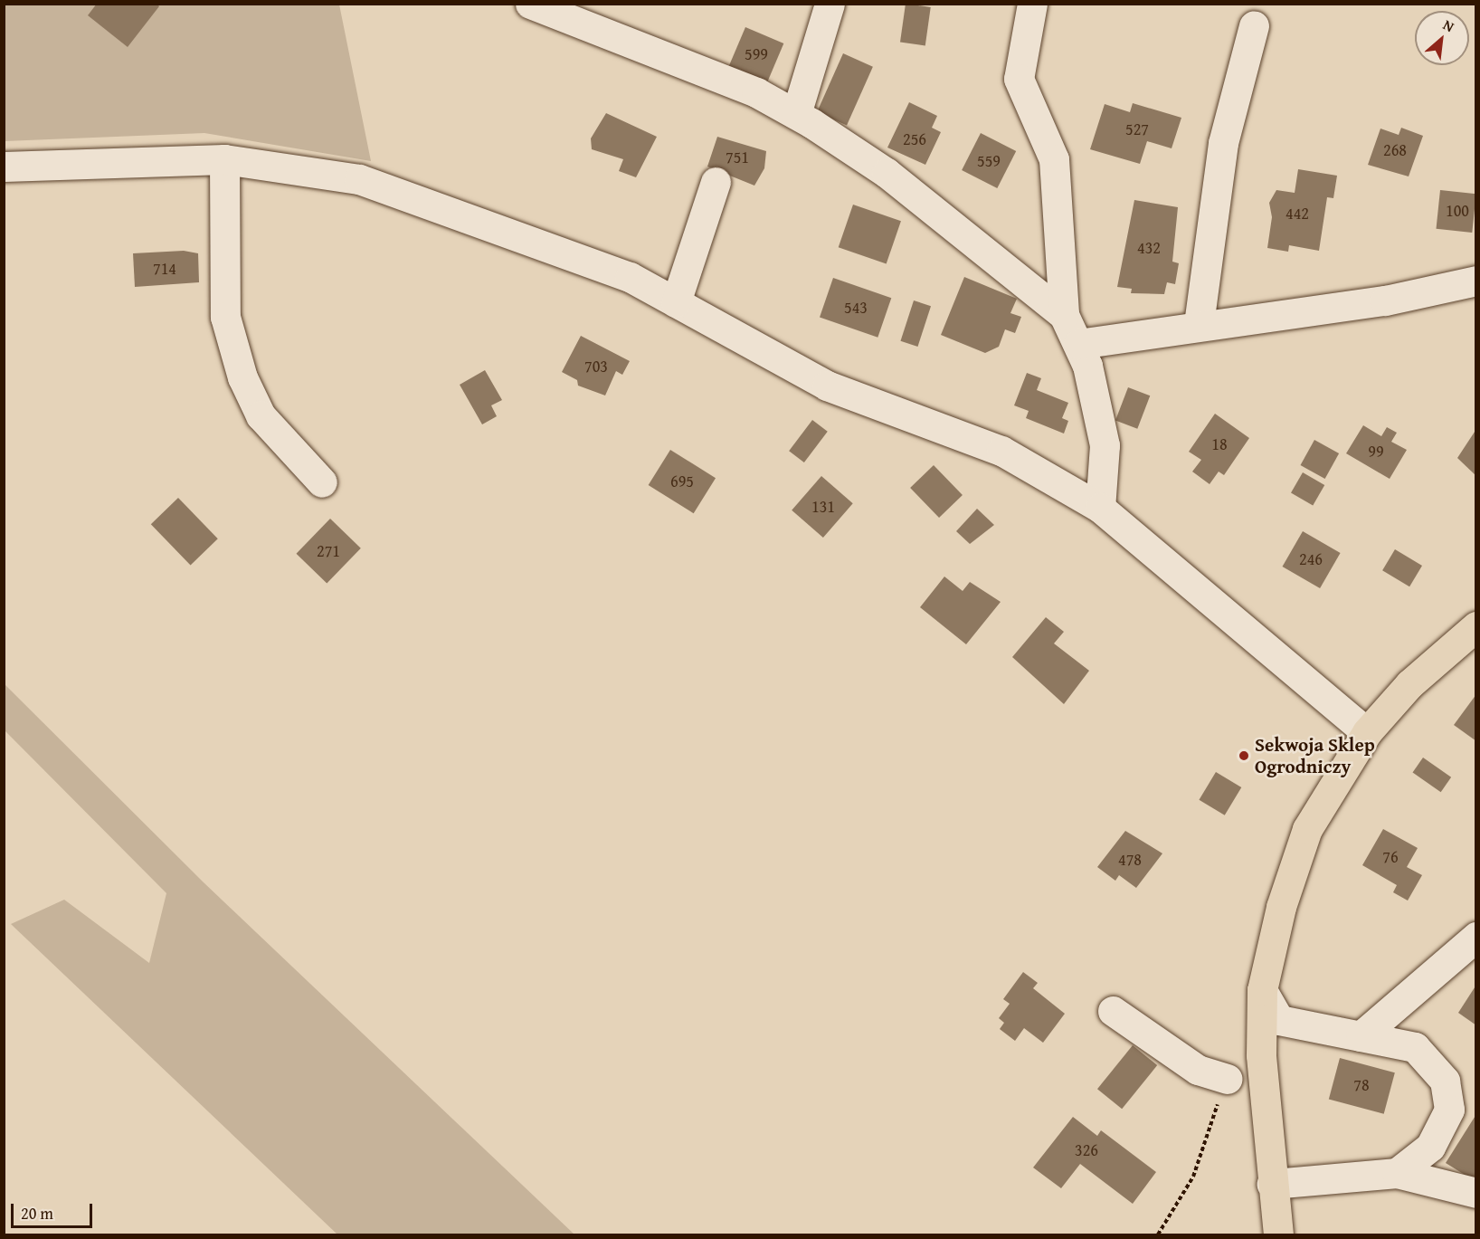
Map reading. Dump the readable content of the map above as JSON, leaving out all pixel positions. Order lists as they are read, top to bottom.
{
  "places": ["Sekwoja Sklep Ogrodniczy"],
  "house_numbers": [
    "599",
    "527",
    "256",
    "268",
    "751",
    "559",
    "100",
    "442",
    "432",
    "714",
    "543",
    "703",
    "18",
    "99",
    "695",
    "131",
    "271",
    "246",
    "76",
    "478",
    "78",
    "326"
  ],
  "scale_bar": "20 m",
  "north": "top right"
}
